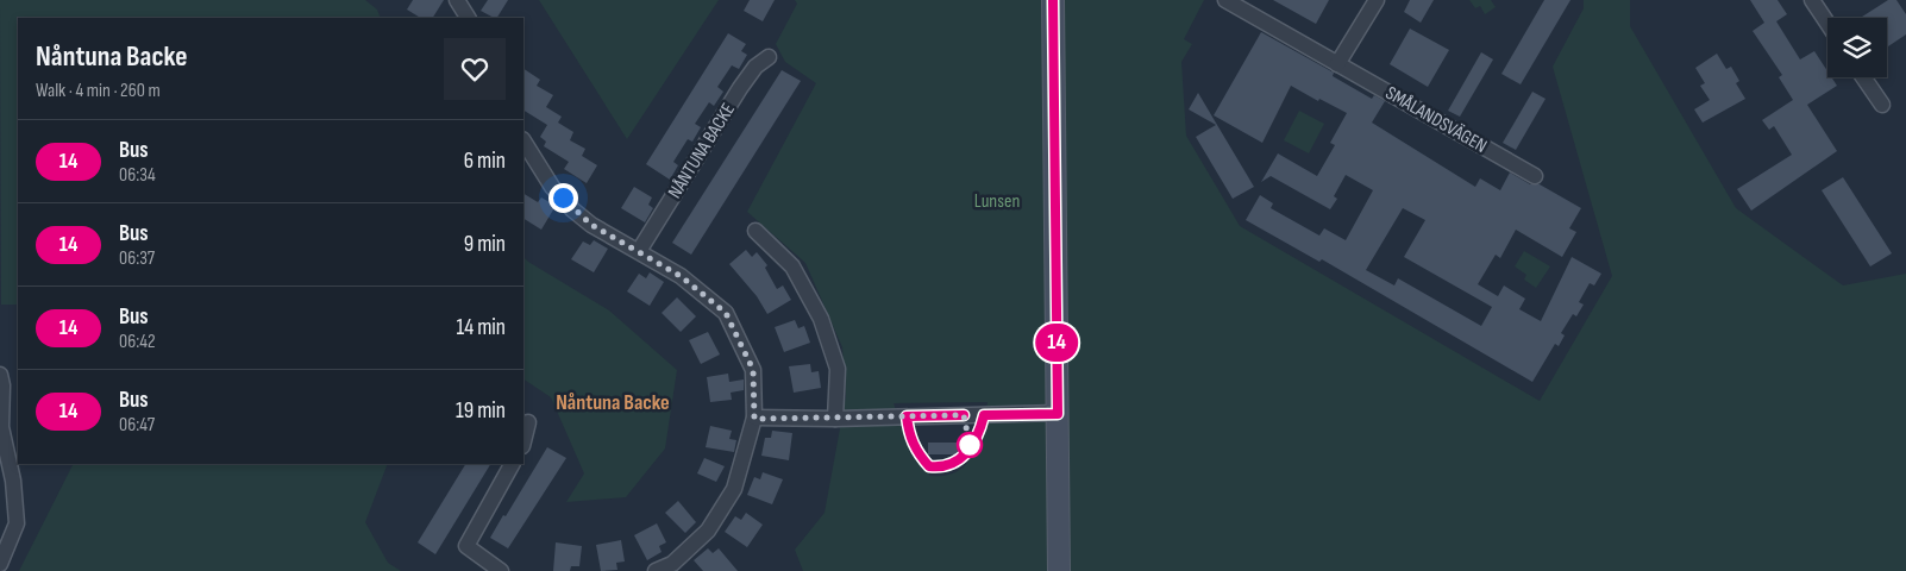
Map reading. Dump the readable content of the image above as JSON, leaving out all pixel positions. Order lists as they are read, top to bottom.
{
  "streets": {
    "street": ["SMÅLANDSVÄGEN", "NÅNTUNA BACKE"]
  },
  "districts": ["Nåntuna Backe"],
  "parks": ["Lunsen"],
  "lines": ["bus line 14"],
  "page": {
    "on_map": "14",
    "heading": ["Nåntuna Backe", "Walk · 4 min · 260 m"],
    "list": [
      {
        "mark": "14",
        "name": "Bus",
        "note": "06:34",
        "value": "6 min"
      },
      {
        "mark": "14",
        "name": "Bus",
        "note": "06:37",
        "value": "9 min"
      },
      {
        "mark": "14",
        "name": "Bus",
        "note": "06:42",
        "value": "14 min"
      },
      {
        "mark": "14",
        "name": "Bus",
        "note": "06:47",
        "value": "19 min"
      }
    ]
  }
}
